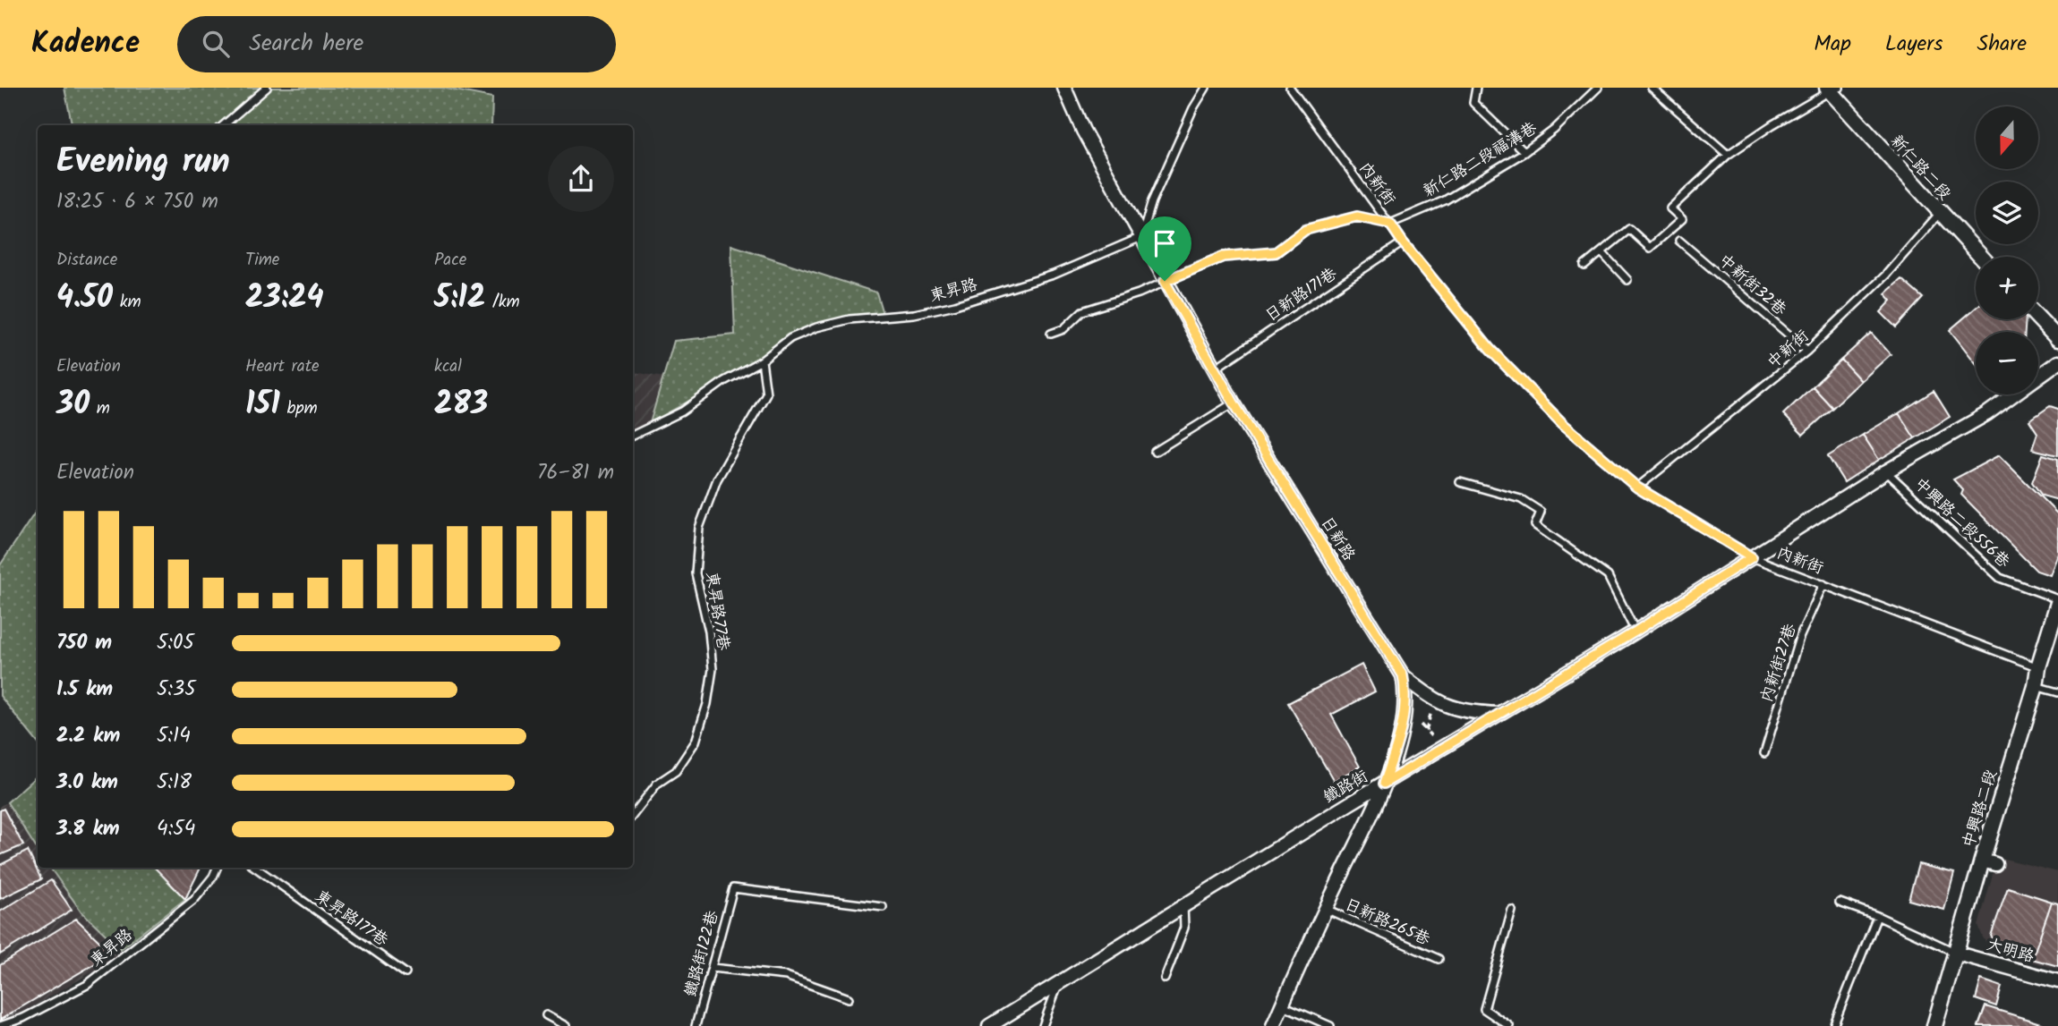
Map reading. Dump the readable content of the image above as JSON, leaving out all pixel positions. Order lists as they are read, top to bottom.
{
  "streets": {
    "street": [
      "新仁路二段",
      "日新路",
      "鐵路街",
      "中興路二段",
      "大明路"
    ],
    "lane": [
      "新仁路二段福溝巷",
      "內新街",
      "中新街32巷",
      "東昇路",
      "日新路171巷",
      "中新街",
      "中興路二段556巷",
      "東昇路77巷",
      "內新街27巷",
      "東昇路177巷",
      "日新路265巷",
      "鐵路街122巷"
    ]
  },
  "crossings": [
    ["新仁路二段福溝巷", "內新街"],
    ["新仁路二段", "中新街"],
    ["內新街", "日新路171巷"],
    ["內新街", "中新街"],
    ["內新街", "內新街27巷"],
    ["內新街", "鐵路街"],
    ["內新街", "中興路二段"],
    ["中新街32巷", "中新街"],
    ["東昇路", "日新路"],
    ["東昇路", "東昇路77巷"],
    ["日新路171巷", "日新路"],
    ["中興路二段556巷", "鐵路街"],
    ["中興路二段556巷", "中興路二段"],
    ["日新路", "鐵路街"],
    ["日新路", "日新路265巷"],
    ["中興路二段", "大明路"]
  ],
  "north": "bottom",
  "page": {
    "header": "Kadence",
    "search": "Search here",
    "nav": ["Map", "Layers", "Share"],
    "map_buttons": ["+", "−"],
    "heading": ["Evening run", "18:25 · 6 × 750 m"],
    "stats": [
      ["Distance", "4.50 km"],
      ["Time", "23:24"],
      ["Pace", "5:12 /km"],
      ["Elevation", "30 m"],
      ["Heart rate", "151 bpm"],
      ["kcal", "283"]
    ],
    "chart": ["Elevation", "76–81 m"],
    "list": [
      {
        "name": "750 m",
        "note": "5:05"
      },
      {
        "name": "1.5 km",
        "note": "5:35"
      },
      {
        "name": "2.2 km",
        "note": "5:14"
      },
      {
        "name": "3.0 km",
        "note": "5:18"
      },
      {
        "name": "3.8 km",
        "note": "4:54"
      }
    ]
  }
}
